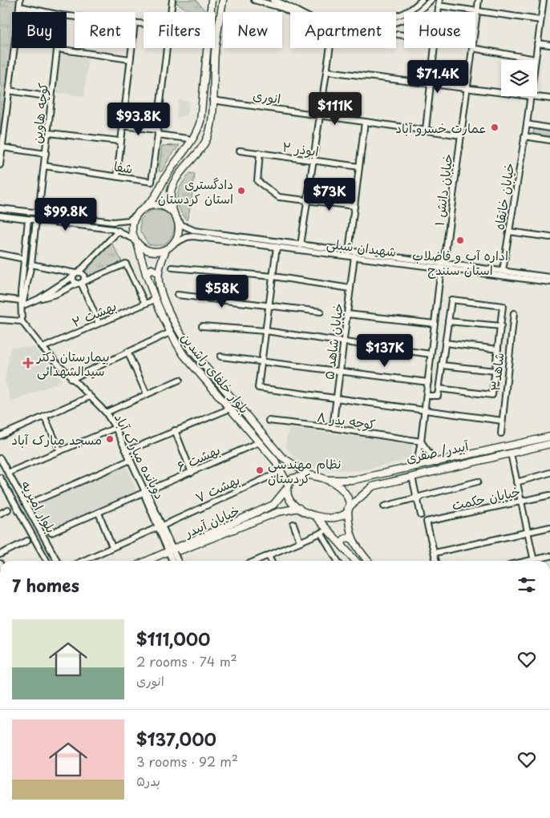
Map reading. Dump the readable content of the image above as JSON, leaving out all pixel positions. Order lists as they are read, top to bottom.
{
  "streets": {
    "main road": ["بلوار خلفای راشدین", "آبیدر/ صفری", "خیابان آبیدر"],
    "street": [
      "انوری",
      "کوچه هاوین",
      "ابوذر ۲",
      "شفا",
      "خیابان دانش ۱",
      "خیابان خانقاه",
      "شهیدان شبلی",
      "بهشت ۲",
      "خیابان شاهد ۵",
      "شاهد۳",
      "کوچه بدر ۸",
      "دوبانده مبارک آباد",
      "بهشت ۶",
      "بهشت ۷",
      "خیابان حکمت",
      "بلوار امیریه"
    ]
  },
  "crossings": [
    ["انوری", "خیابان دانش ۱"],
    ["کوچه هاوین", "شفا"],
    ["خیابان دانش ۱", "شهیدان شبلی"],
    ["خیابان دانش ۱", "کوچه بدر ۸"],
    ["خیابان دانش ۱", "آبیدر/ صفری"],
    ["خیابان خانقاه", "شهیدان شبلی"],
    ["شهیدان شبلی", "خیابان شاهد ۵"],
    ["شهیدان شبلی", "بلوار خلفای راشدین"],
    ["بهشت ۲", "بلوار خلفای راشدین"],
    ["بهشت ۲", "دوبانده مبارک آباد"],
    ["خیابان شاهد ۵", "کوچه بدر ۸"],
    ["بلوار خلفای راشدین", "آبیدر/ صفری"],
    ["بلوار خلفای راشدین", "بهشت ۶"],
    ["بلوار خلفای راشدین", "بهشت ۷"],
    ["بلوار خلفای راشدین", "خیابان آبیدر"],
    ["آبیدر/ صفری", "خیابان آبیدر"],
    ["دوبانده مبارک آباد", "بهشت ۶"],
    ["دوبانده مبارک آباد", "بهشت ۷"],
    ["دوبانده مبارک آباد", "خیابان آبیدر"]
  ],
  "places": {
    "other": [
      "عمارت خسرو آباد",
      "دادگستری استان کردستان",
      "اداره آب و فاضلاب استان سنندج",
      "مسجد مبارک آباد",
      "نظام مهندسی کردستان"
    ],
    "health": ["بیمارستان دکتر سیدالشهدائی"]
  },
  "page": {
    "chip": [
      "Buy",
      "Rent",
      "Filters",
      "New",
      "Apartment",
      "House"
    ],
    "price": [
      "$71.4K",
      "$111K",
      "$93.8K",
      "$73K",
      "$99.8K",
      "$58K",
      "$137K"
    ],
    "heading": "7 homes",
    "list": [
      {
        "name": "$111,000",
        "note": "2 rooms · 74 m² · انوری"
      },
      {
        "name": "$137,000",
        "note": "3 rooms · 92 m² · بدر۵"
      }
    ]
  }
}
